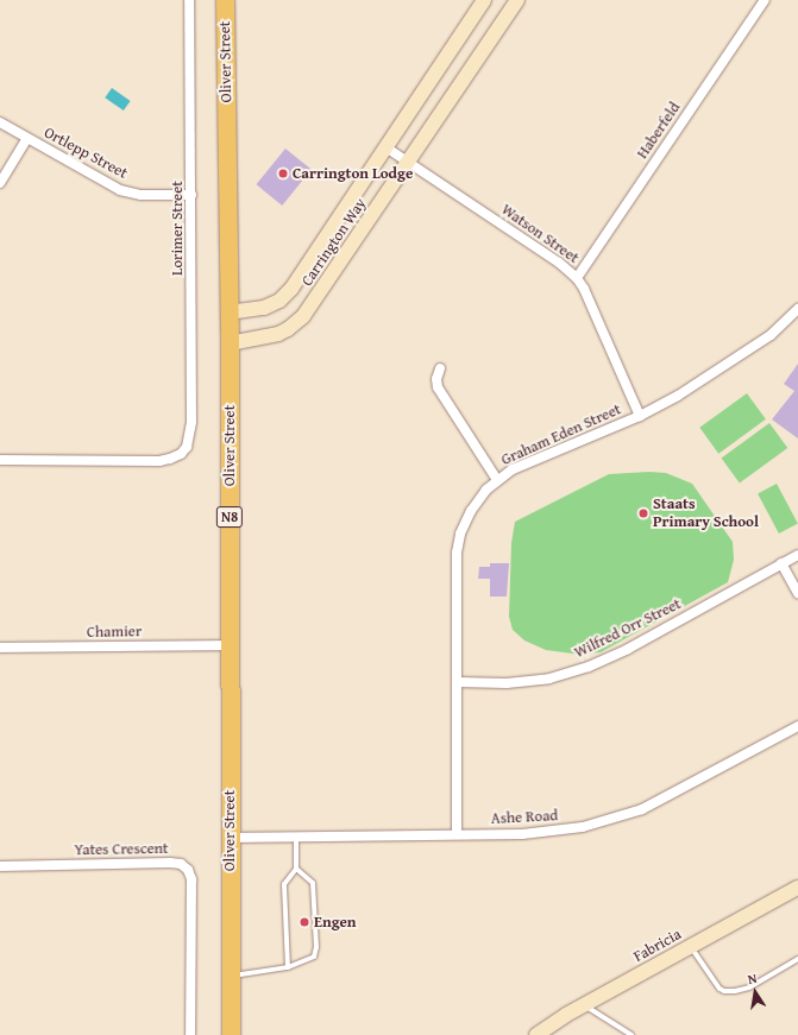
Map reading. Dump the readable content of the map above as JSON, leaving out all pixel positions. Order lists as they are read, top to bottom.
{
  "streets": {
    "highway": ["Oliver Street", "N8"],
    "street": [
      "Haberfeld",
      "Ortlepp Street",
      "Lorimer Street",
      "Watson Street",
      "Carrington Way",
      "Graham Eden Street",
      "Wilfred Orr Street",
      "Chamier",
      "Ashe Road",
      "Yates Crescent",
      "Fabricia"
    ]
  },
  "crossings": [
    ["Oliver Street", "Carrington Way"],
    ["Oliver Street", "Chamier"],
    ["Oliver Street", "Ashe Road"],
    ["Haberfeld", "Watson Street"],
    ["Ortlepp Street", "Lorimer Street"],
    ["Watson Street", "Carrington Way"],
    ["Watson Street", "Graham Eden Street"],
    ["Graham Eden Street", "Wilfred Orr Street"],
    ["Graham Eden Street", "Ashe Road"]
  ],
  "places": ["Carrington Lodge", "Staats Primary School", "Engen"],
  "north": "top"
}
